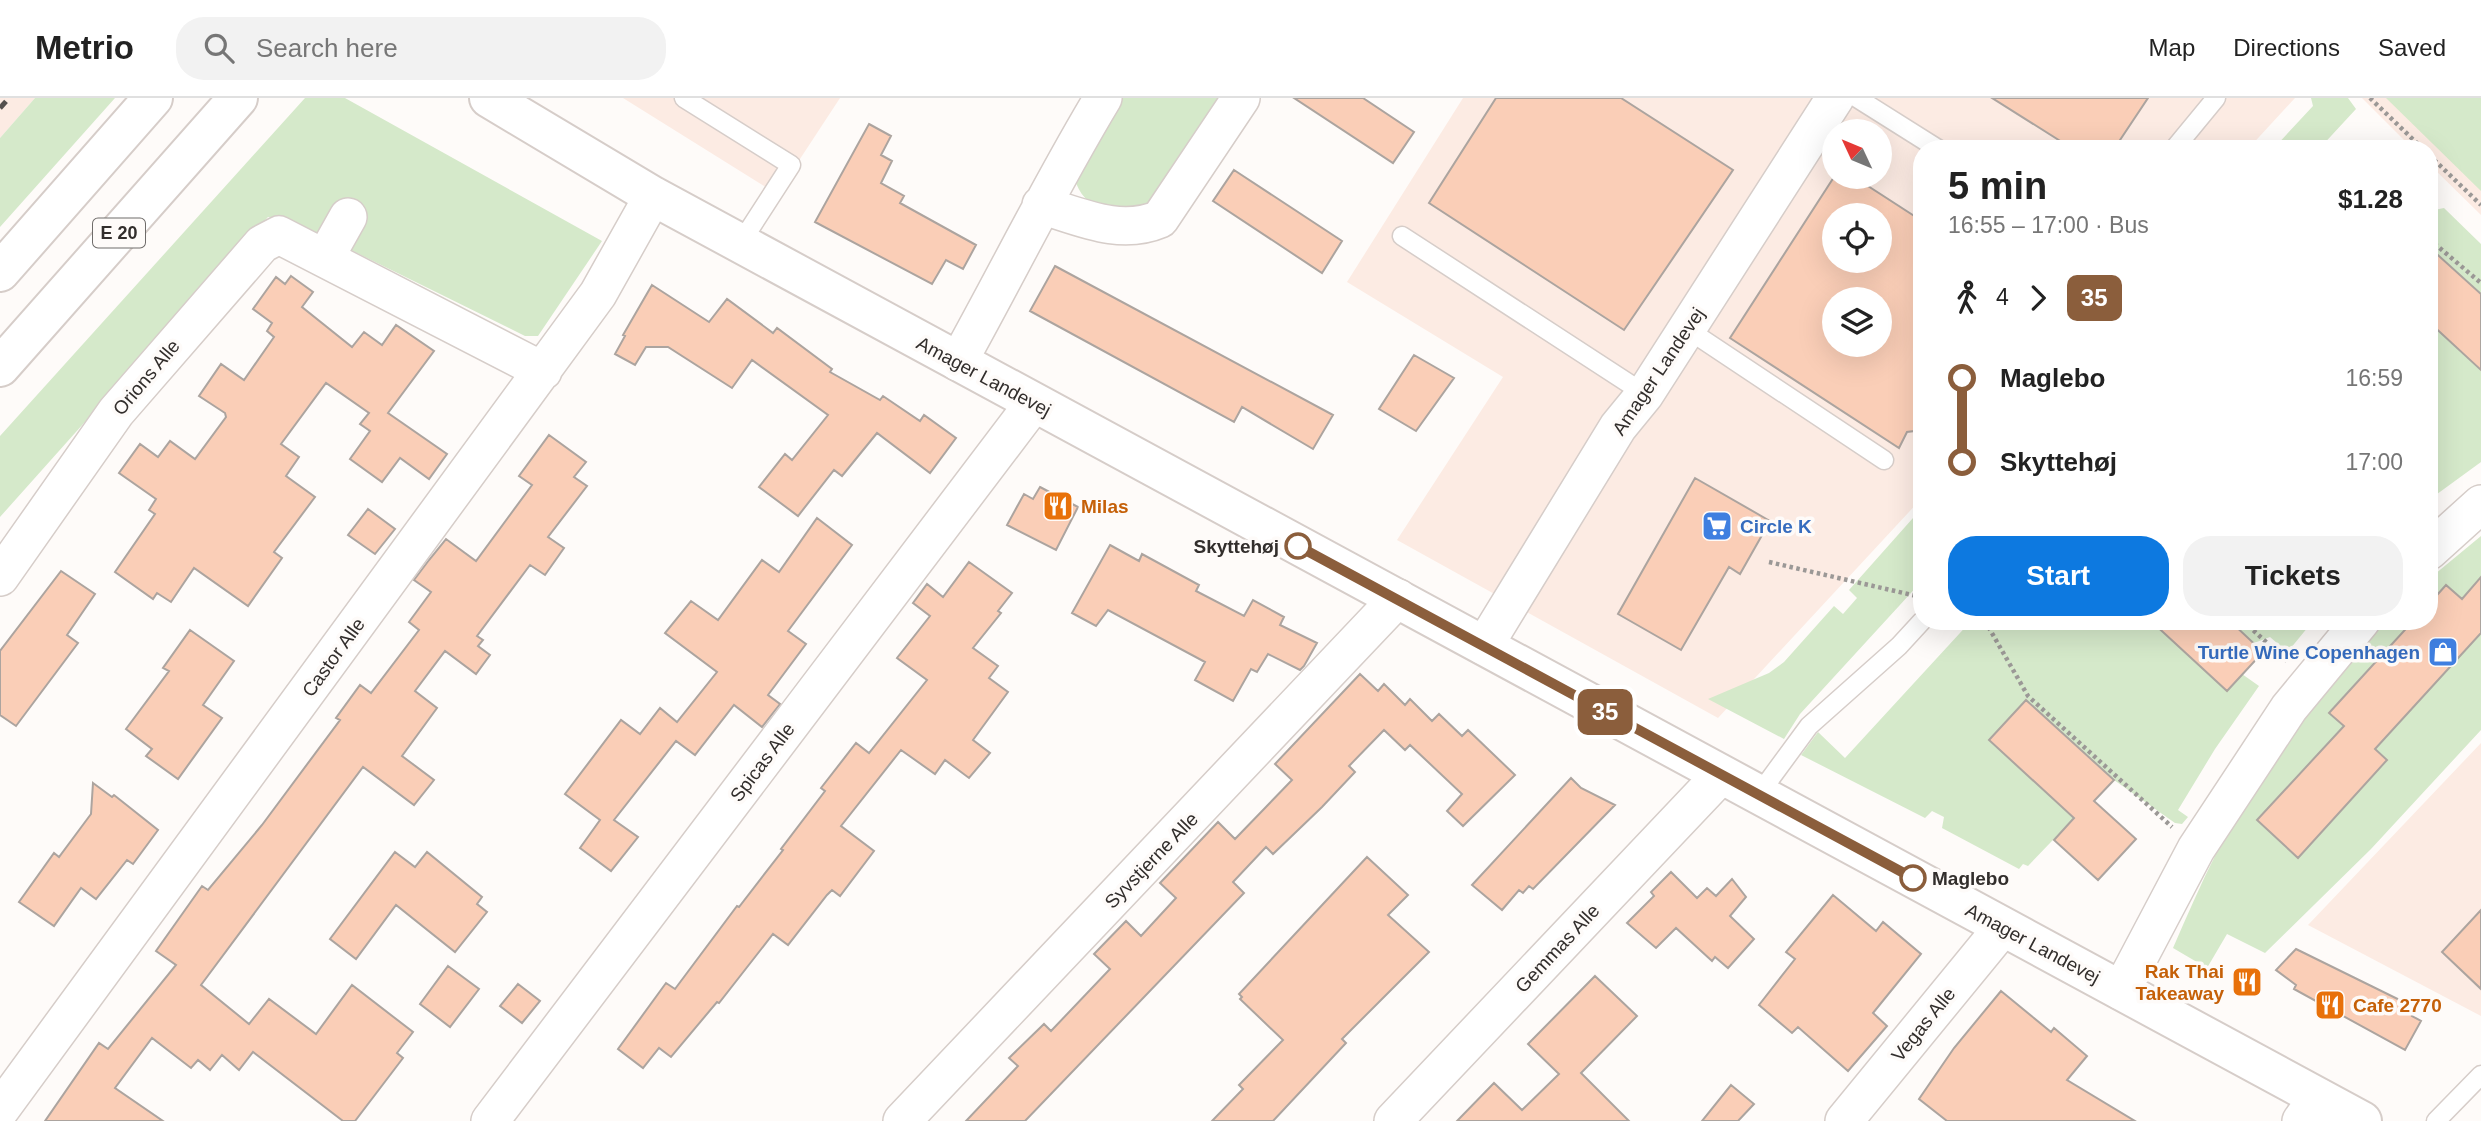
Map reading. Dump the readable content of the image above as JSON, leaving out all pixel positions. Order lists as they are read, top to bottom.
{
  "streets": {
    "main road": ["E 20", "Amager Landevej"],
    "street": [
      "Orions Alle",
      "Castor Alle",
      "Spicas Alle",
      "Syvstjerne Alle",
      "Gemmas Alle",
      "Vegas Alle"
    ]
  },
  "crossings": [
    ["Amager Landevej", "Castor Alle"],
    ["Amager Landevej", "Spicas Alle"],
    ["Amager Landevej", "Syvstjerne Alle"],
    ["Amager Landevej", "Gemmas Alle"],
    ["Amager Landevej", "Vegas Alle"],
    ["Orions Alle", "Castor Alle"]
  ],
  "places": {
    "restaurant": ["Milas", "Rak Thai Takeaway", "Cafe 2770"],
    "supermarket": ["Circle K"],
    "other": ["Skyttehøj", "Maglebo"],
    "shop": ["Turtle Wine Copenhagen"]
  },
  "lines": ["bus line 35"],
  "north": "top left",
  "page": {
    "header": "Metrio",
    "search": "Search here",
    "nav": ["Map", "Directions", "Saved"],
    "on_map": "35",
    "heading": ["5 min", "16:55 – 17:00 · Bus", "$1.28"],
    "legs": ["4", "35"],
    "list": [
      {
        "name": "Maglebo",
        "value": "16:59"
      },
      {
        "name": "Skyttehøj",
        "value": "17:00"
      }
    ],
    "buttons": ["Start", "Tickets"]
  }
}
